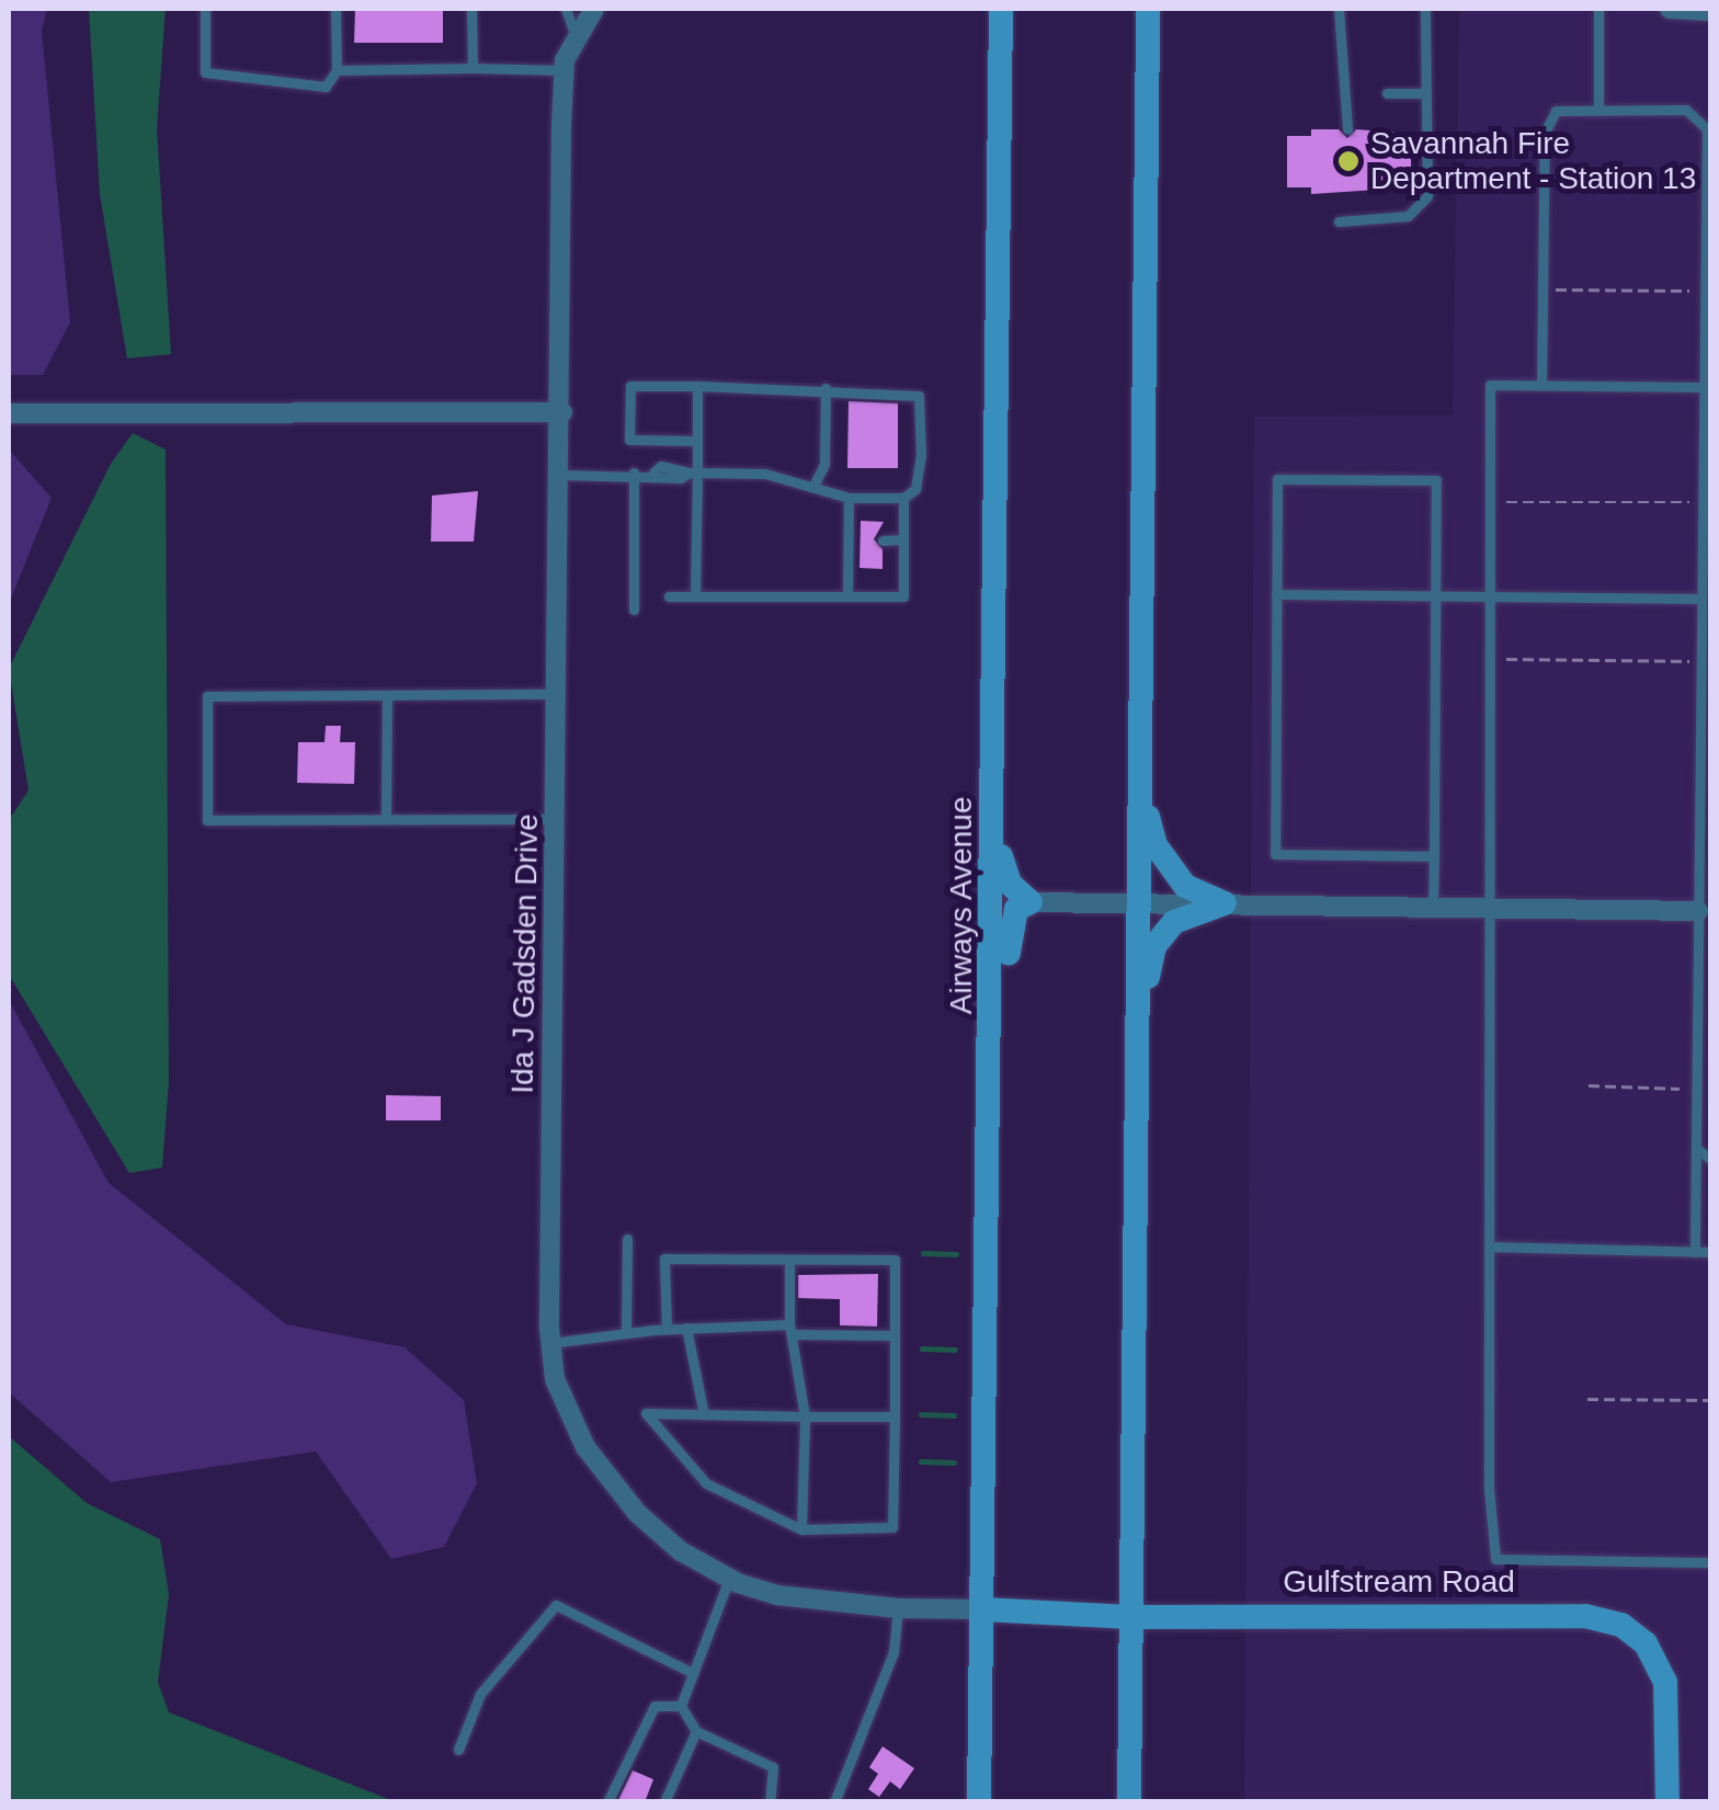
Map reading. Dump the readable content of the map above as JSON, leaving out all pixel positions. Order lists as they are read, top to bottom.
{
  "streets": {
    "main road": ["Airways Avenue", "Gulfstream Road"],
    "street": ["Ida J Gadsden Drive"]
  },
  "crossings": [
    ["Airways Avenue", "Ida J Gadsden Drive"],
    ["Airways Avenue", "Gulfstream Road"],
    ["Ida J Gadsden Drive", "Gulfstream Road"]
  ],
  "places": ["Savannah Fire Department - Station 13"]
}
